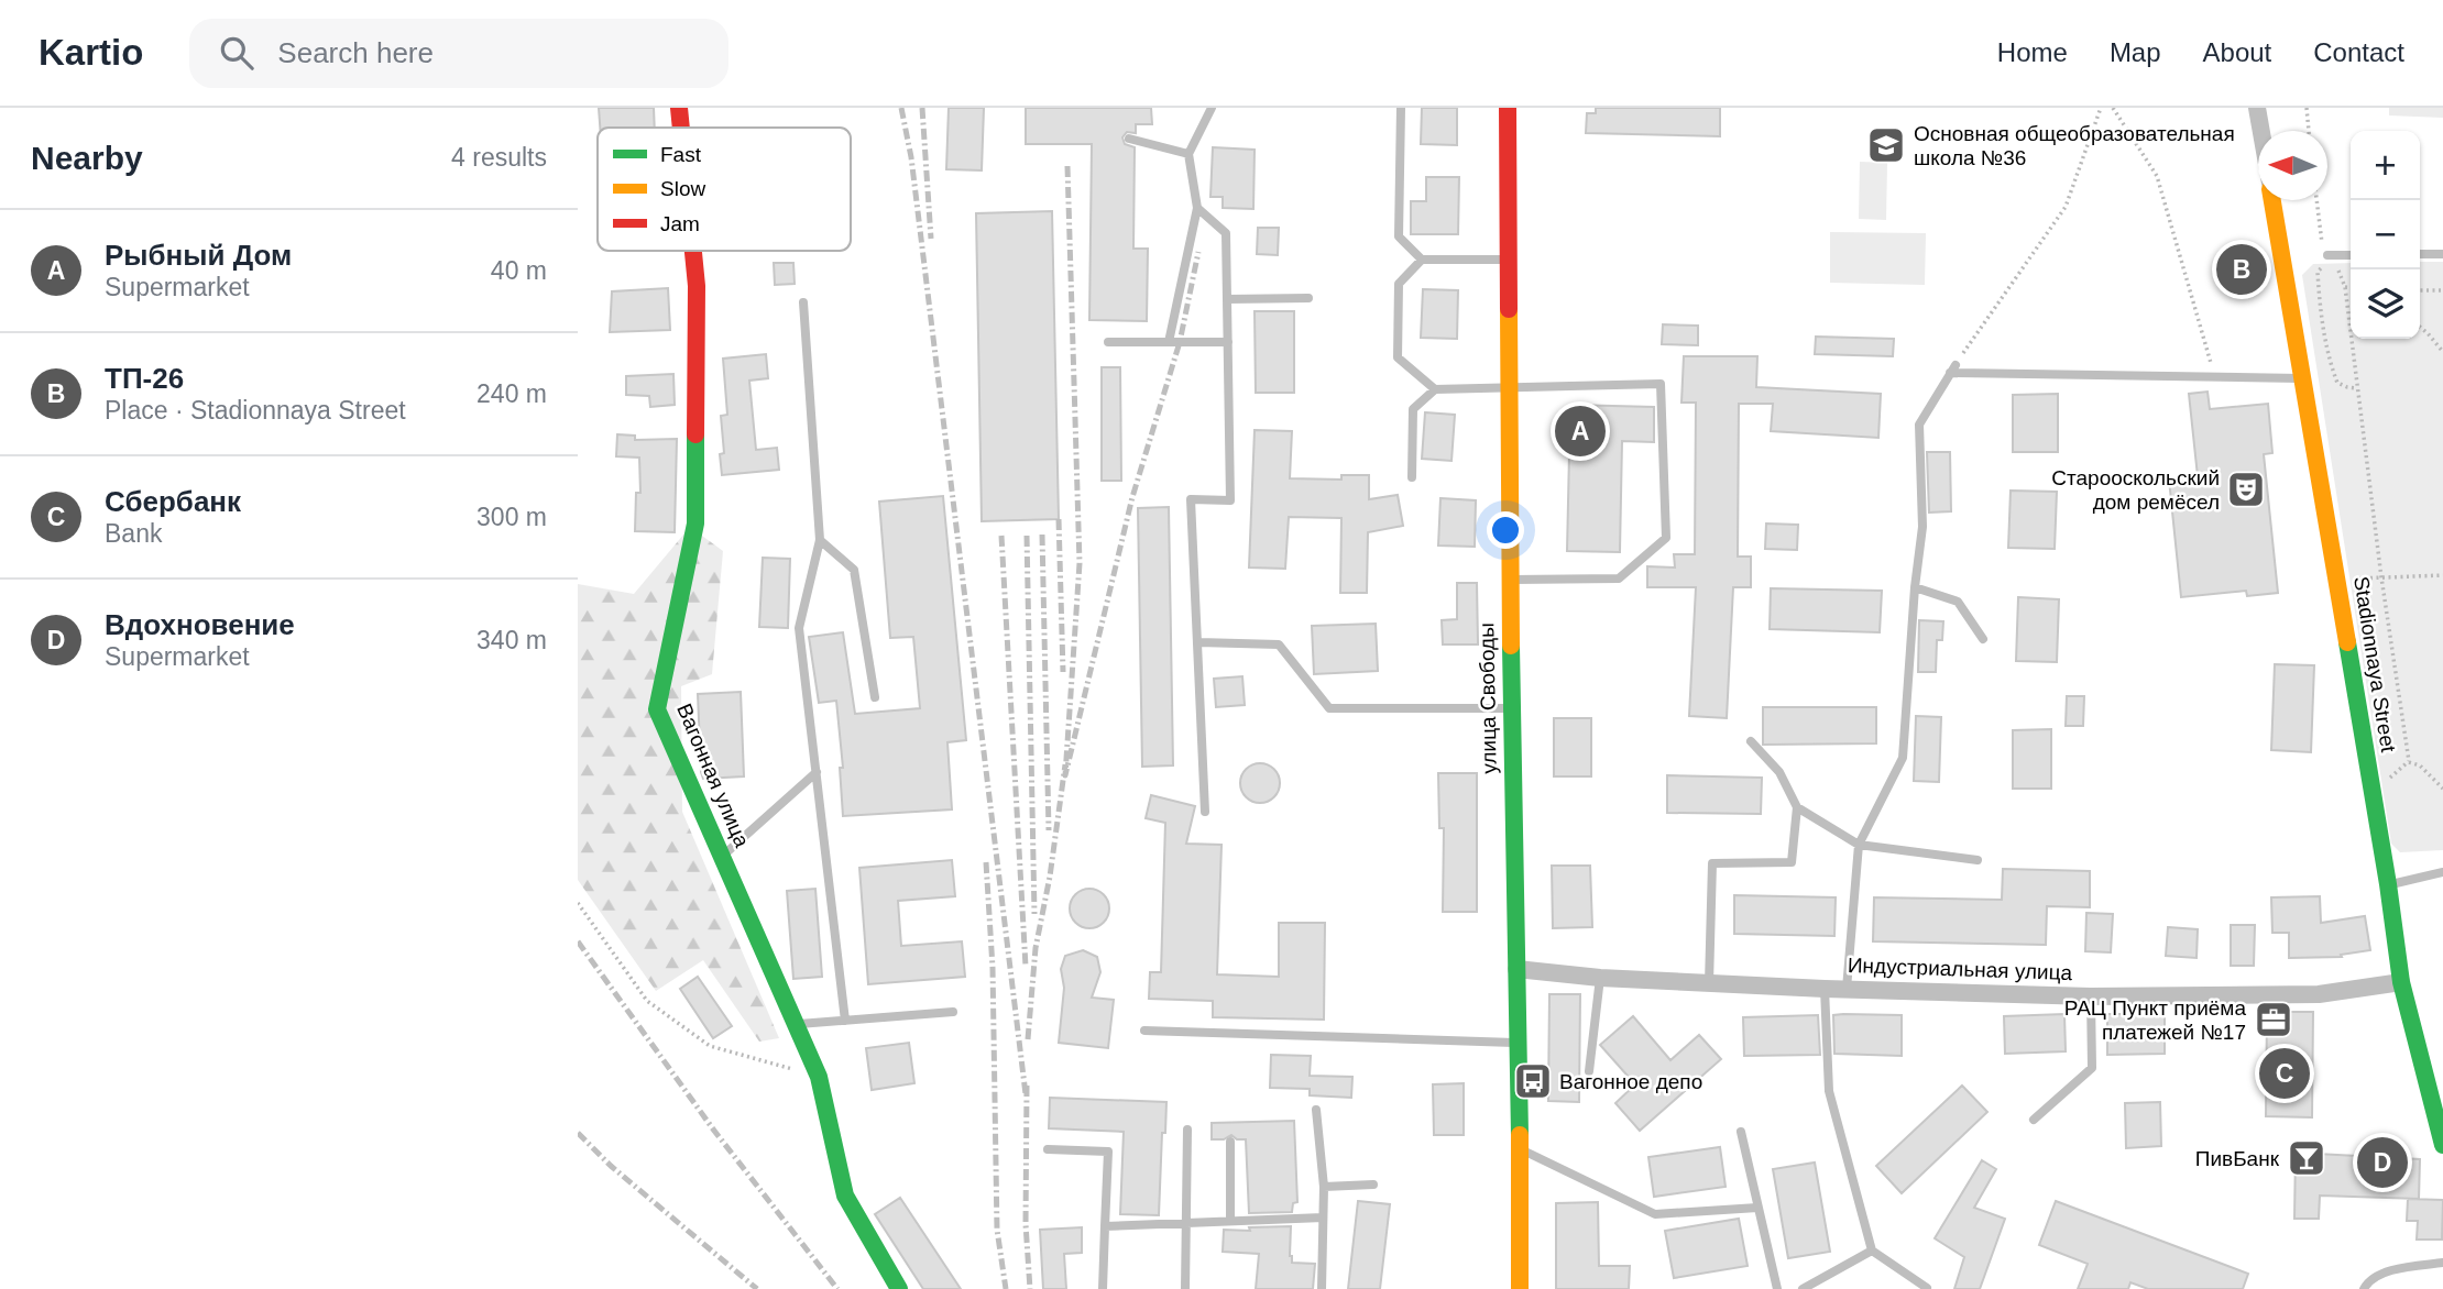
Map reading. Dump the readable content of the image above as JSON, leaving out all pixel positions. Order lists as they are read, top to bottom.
{
  "streets": {
    "street": [
      "Stadionnaya Street",
      "улица Свободы",
      "Вагонная улица",
      "Индустриальная улица"
    ]
  },
  "crossings": [
    ["Stadionnaya Street", "Индустриальная улица"],
    ["улица Свободы", "Индустриальная улица"]
  ],
  "places": {
    "school or university": ["Основная общеобразовательная школа №36"],
    "theatre": ["Старооскольский дом ремёсел"],
    "office": ["РАЦ Пункт приёма платежей №17"],
    "bus stop": ["Вагонное депо"],
    "bar": ["ПивБанк"]
  },
  "legend": ["Fast", "Slow", "Jam"],
  "north": "left",
  "page": {
    "header": "Kartio",
    "search": "Search here",
    "nav": [
      "Home",
      "Map",
      "About",
      "Contact"
    ],
    "heading": ["Nearby", "4 results"],
    "map_buttons": ["+", "−"],
    "list": [
      {
        "mark": "A",
        "name": "Рыбный Дом",
        "note": "Supermarket",
        "value": "40 m"
      },
      {
        "mark": "B",
        "name": "ТП-26",
        "note": "Place · Stadionnaya Street",
        "value": "240 m"
      },
      {
        "mark": "C",
        "name": "Сбербанк",
        "note": "Bank",
        "value": "300 m"
      },
      {
        "mark": "D",
        "name": "Вдохновение",
        "note": "Supermarket",
        "value": "340 m"
      }
    ],
    "pins": [
      "B",
      "A",
      "C",
      "D"
    ]
  }
}
